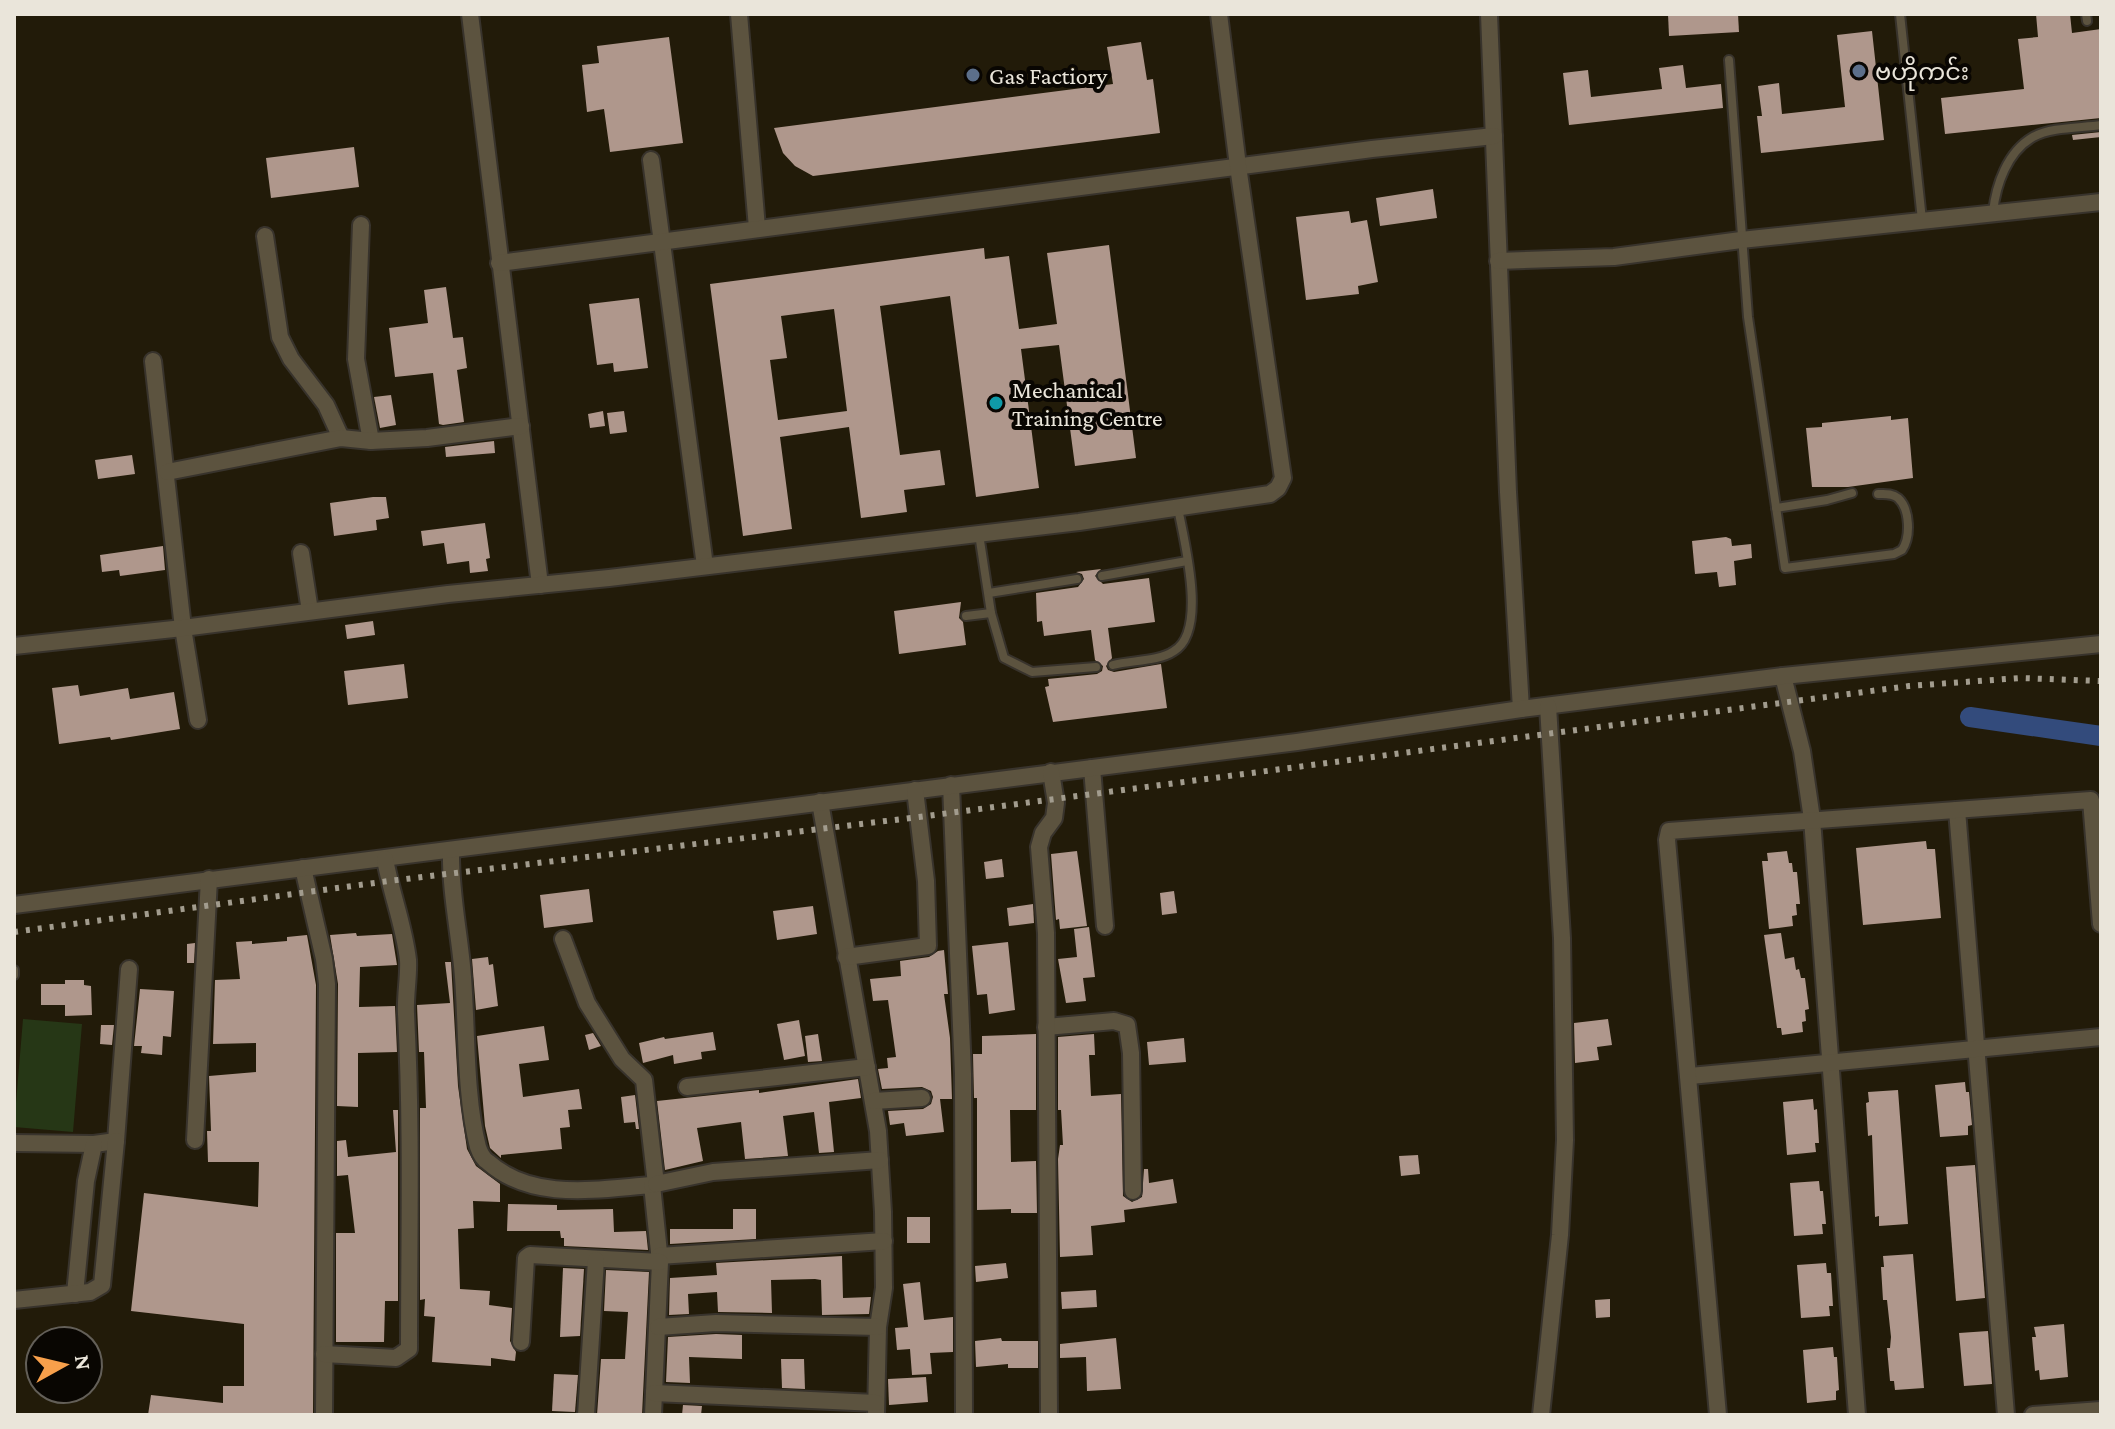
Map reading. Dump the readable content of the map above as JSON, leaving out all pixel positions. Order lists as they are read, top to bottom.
{
  "places": ["ဗဟိုကင်း", "Gas Factiory", "Mechanical Training Centre"],
  "north": "right"
}
